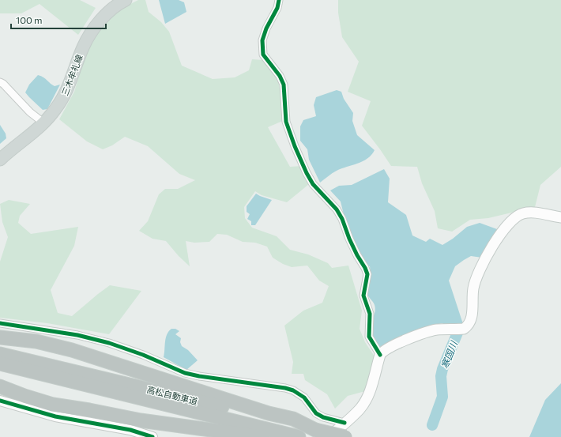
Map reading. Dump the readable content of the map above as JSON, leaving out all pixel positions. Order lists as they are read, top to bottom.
{
  "streets": {
    "highway": ["高松自動車道"],
    "main road": ["三木牟礼線"]
  },
  "water": ["寒国川"],
  "scale_bar": "100 m"
}
